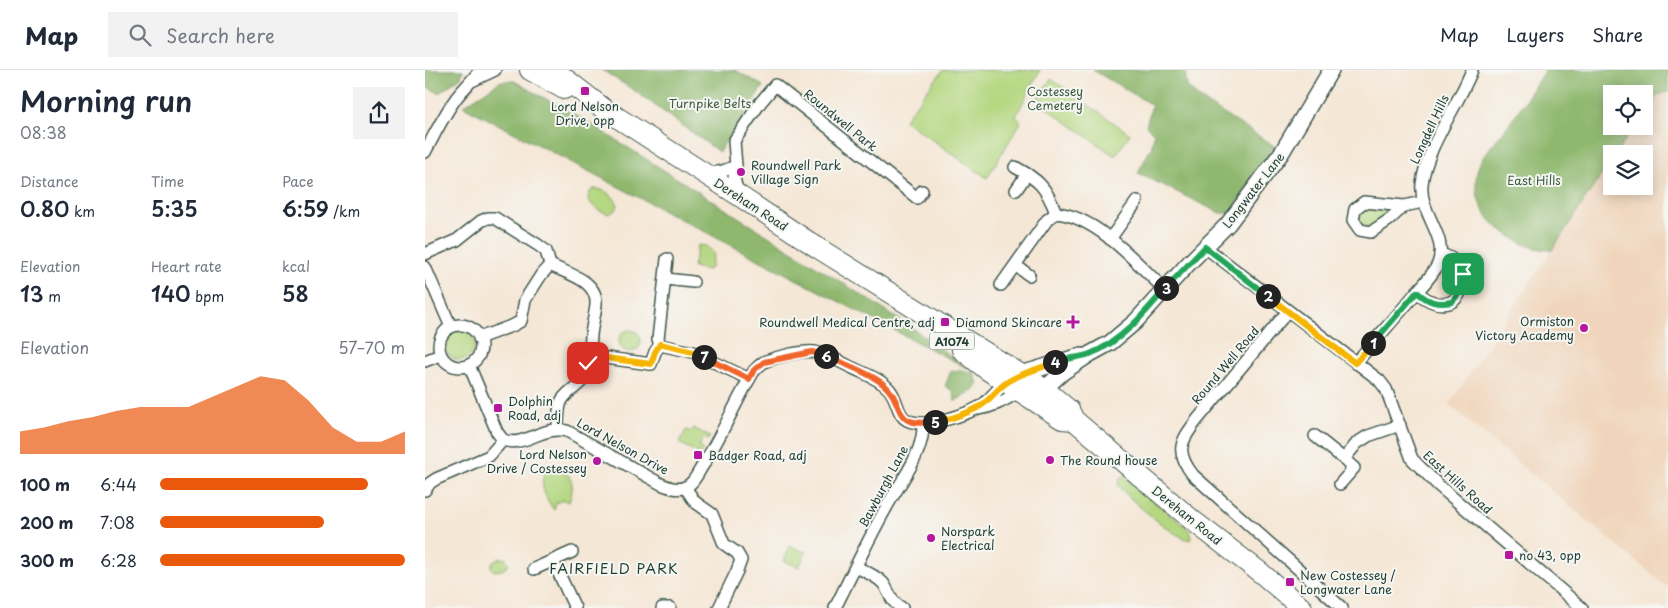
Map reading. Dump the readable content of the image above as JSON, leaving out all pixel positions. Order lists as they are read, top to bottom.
{
  "streets": {
    "highway": ["Dereham Road", "A1074"],
    "street": [
      "Roundwell Park",
      "Longdell Hills",
      "Longwater Lane",
      "Round Well Road",
      "Lord Nelson Drive",
      "East Hills Road",
      "Bawburgh Lane"
    ]
  },
  "crossings": [
    ["Roundwell Park", "Dereham Road"],
    ["Longwater Lane", "Dereham Road"],
    ["Longwater Lane", "East Hills Road"],
    ["Round Well Road", "East Hills Road"]
  ],
  "districts": ["FAIRFIELD PARK"],
  "parks": ["Costessey Cemetery", "Turnpike Belts", "East Hills"],
  "places": {
    "transit": [
      "Lord Nelson Drive, opp",
      "Roundwell Medical Centre, adj",
      "Dolphin Road, adj",
      "Badger Road, adj",
      "no 43, opp",
      "New Costessey / Longwater Lane"
    ],
    "other": [
      "Roundwell Park Village Sign",
      "Ormiston Victory Academy",
      "The Round house",
      "Lord Nelson Drive / Costessey",
      "Norspark Electrical"
    ],
    "health": ["Diamond Skincare"]
  },
  "page": {
    "header": "Map",
    "search": "Search here",
    "nav": ["Map", "Layers", "Share"],
    "heading": ["Morning run", "08:38"],
    "stats": [
      ["Distance", "0.80 km"],
      ["Time", "5:35"],
      ["Pace", "6:59 /km"],
      ["Elevation", "13 m"],
      ["Heart rate", "140 bpm"],
      ["kcal", "58"]
    ],
    "pins": [
      "3",
      "2",
      "1",
      "6",
      "7",
      "4",
      "5"
    ],
    "chart": ["Elevation", "57–70 m"],
    "list": [
      {
        "name": "100 m",
        "note": "6:44"
      },
      {
        "name": "200 m",
        "note": "7:08"
      },
      {
        "name": "300 m",
        "note": "6:28"
      }
    ]
  }
}
